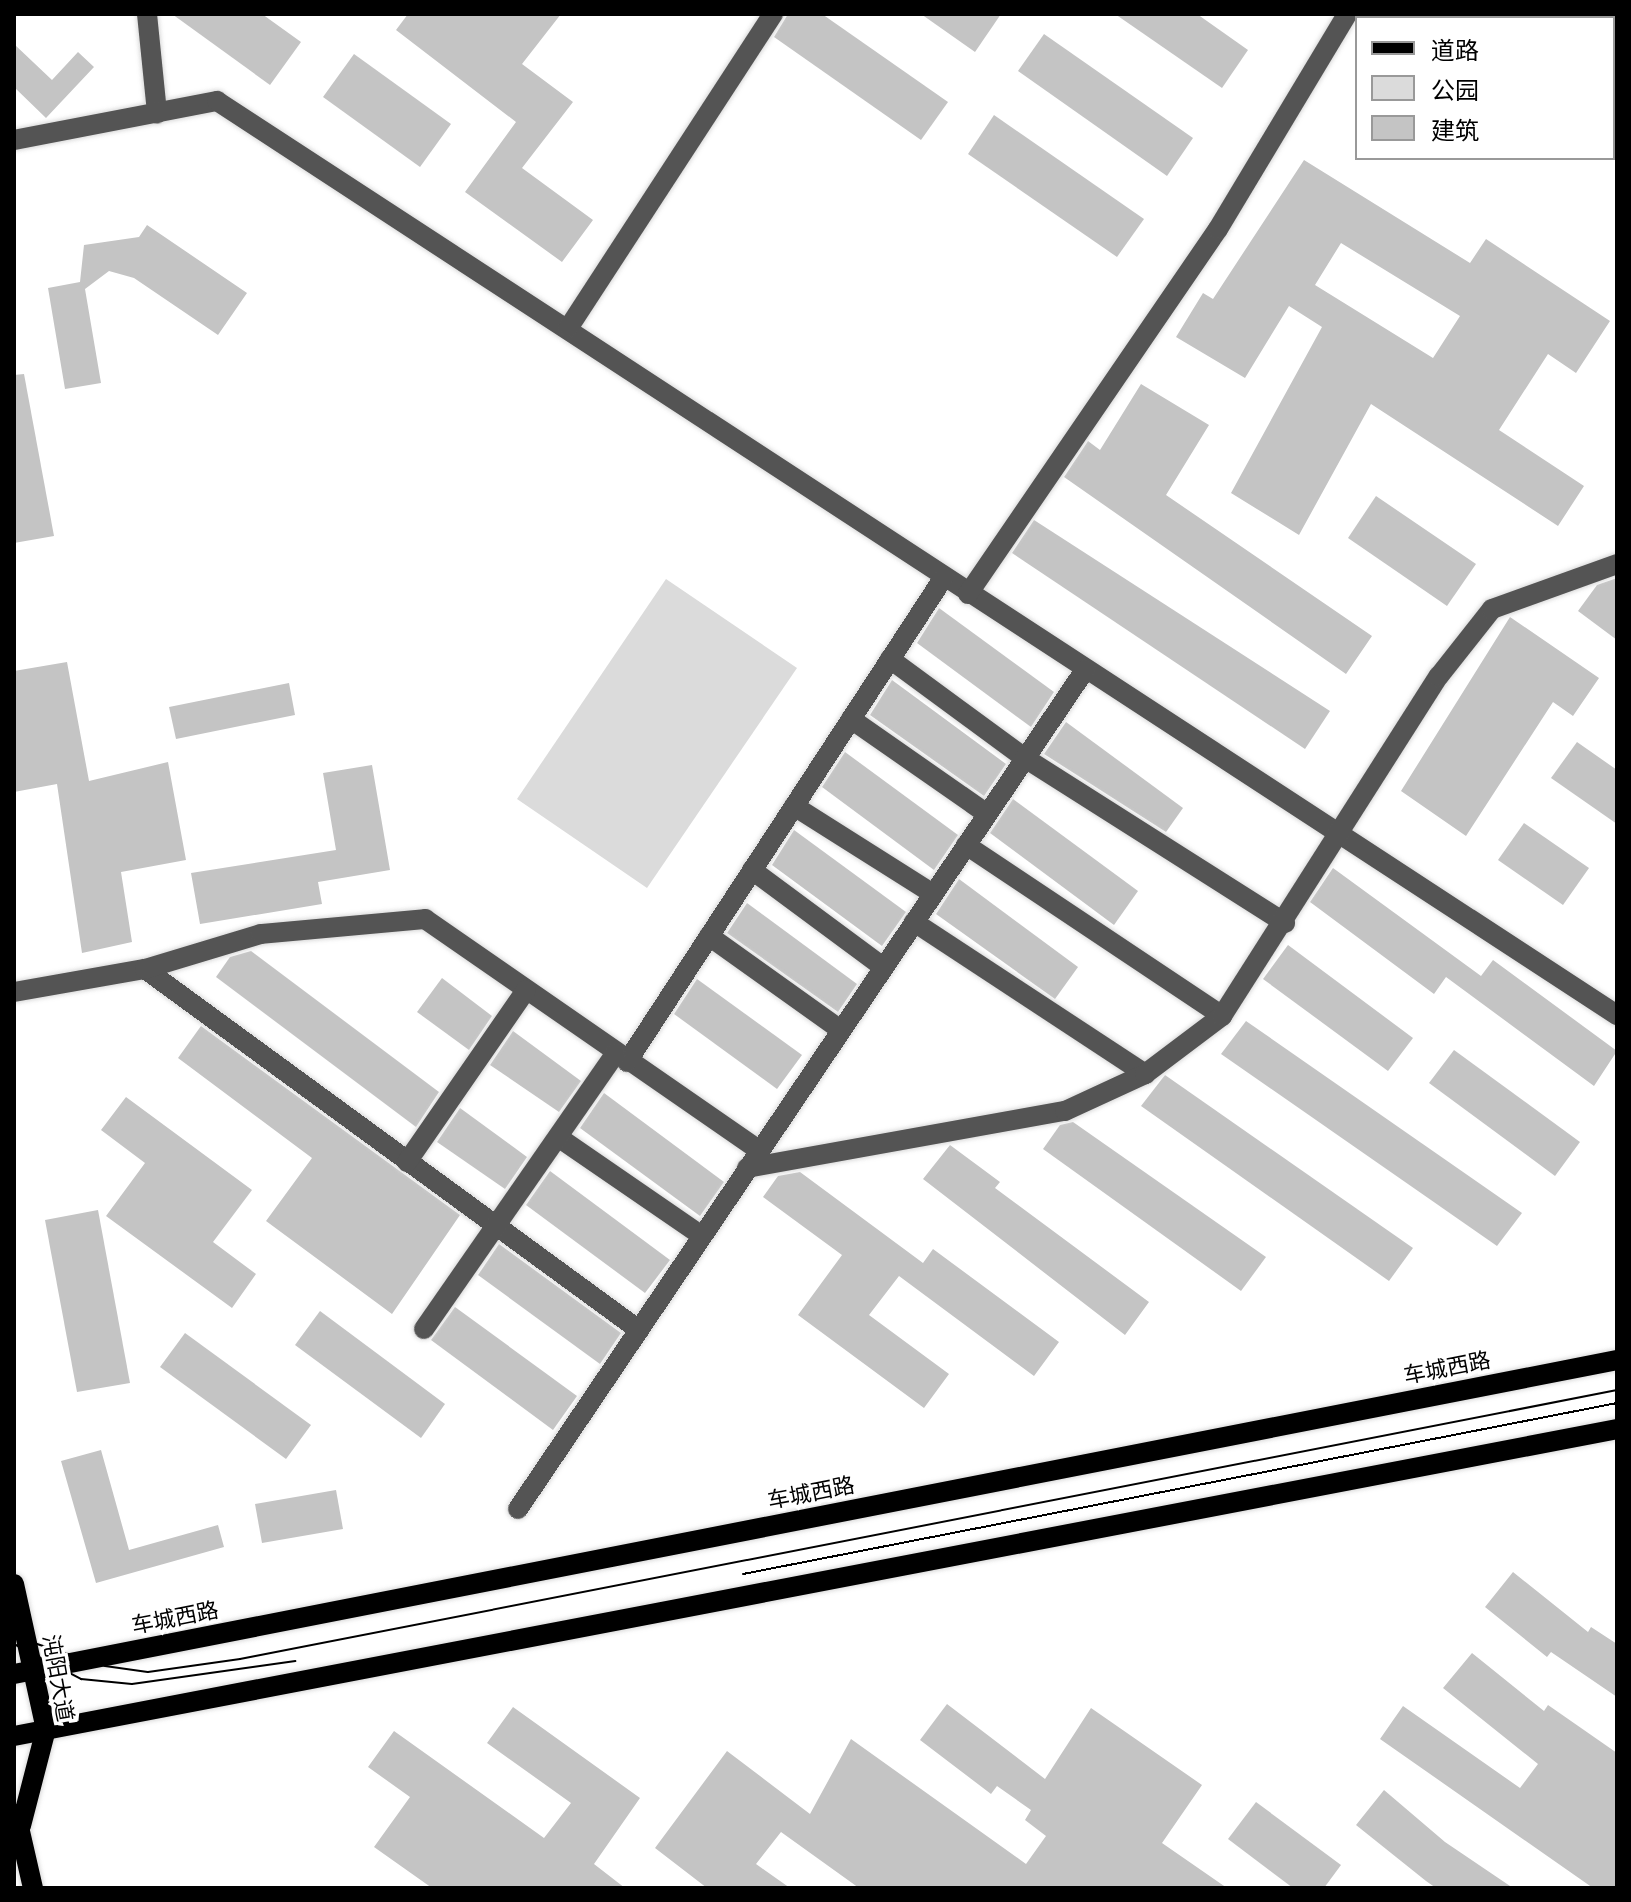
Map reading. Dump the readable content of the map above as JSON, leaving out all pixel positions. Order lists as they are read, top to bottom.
{
  "streets": {
    "main road": ["车城西路", "沌阳大道"]
  },
  "crossings": [
    ["车城西路", "沌阳大道"]
  ],
  "legend": ["道路", "公园", "建筑"]
}
